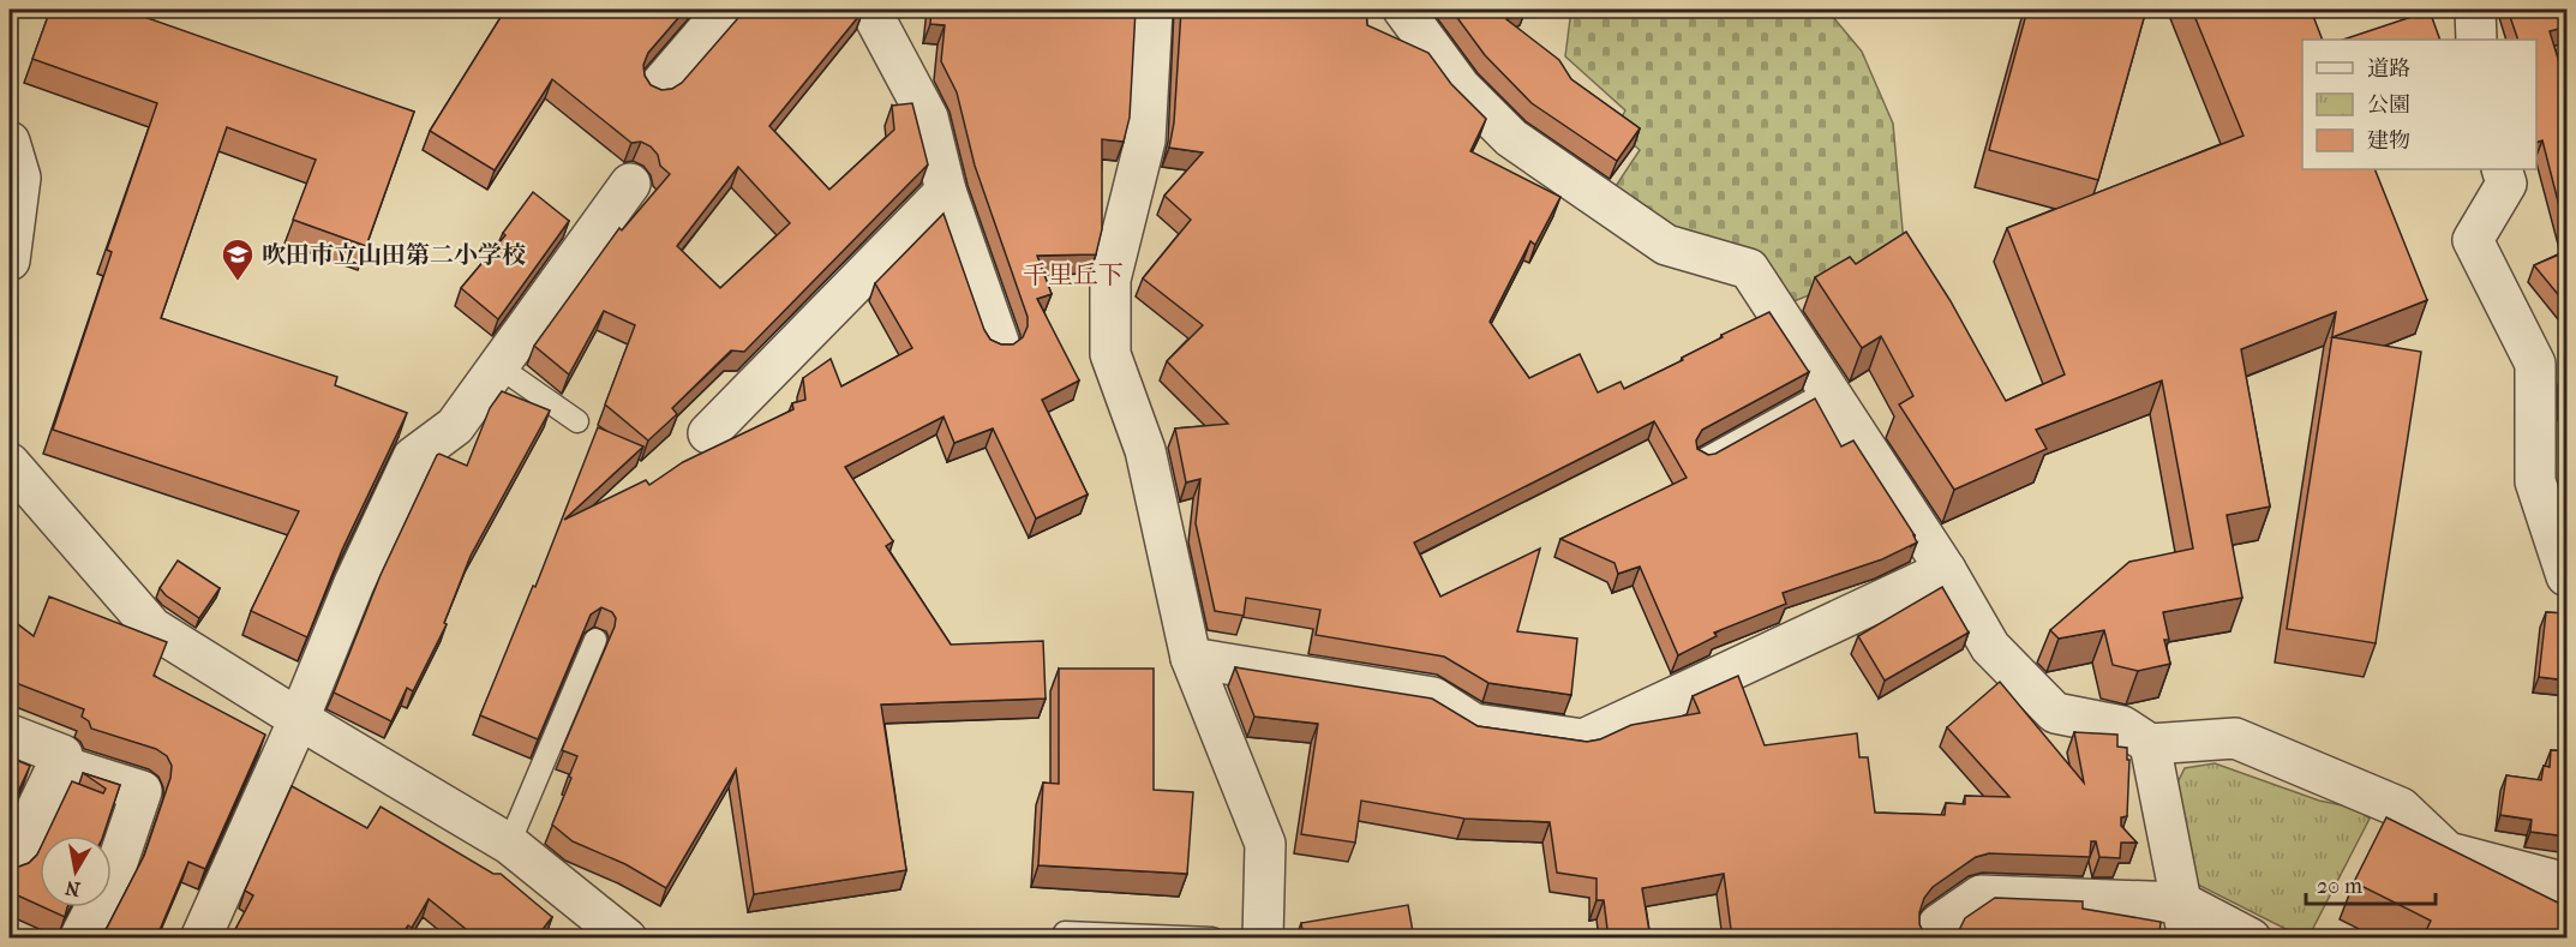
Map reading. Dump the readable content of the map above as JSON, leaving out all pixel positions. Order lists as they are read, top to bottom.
{
  "districts": ["千里丘下"],
  "places": {
    "school or university": ["吹田市立山田第二小学校"]
  },
  "legend": ["道路", "公園", "建物"],
  "scale_bar": "20 m",
  "north": "bottom"
}
